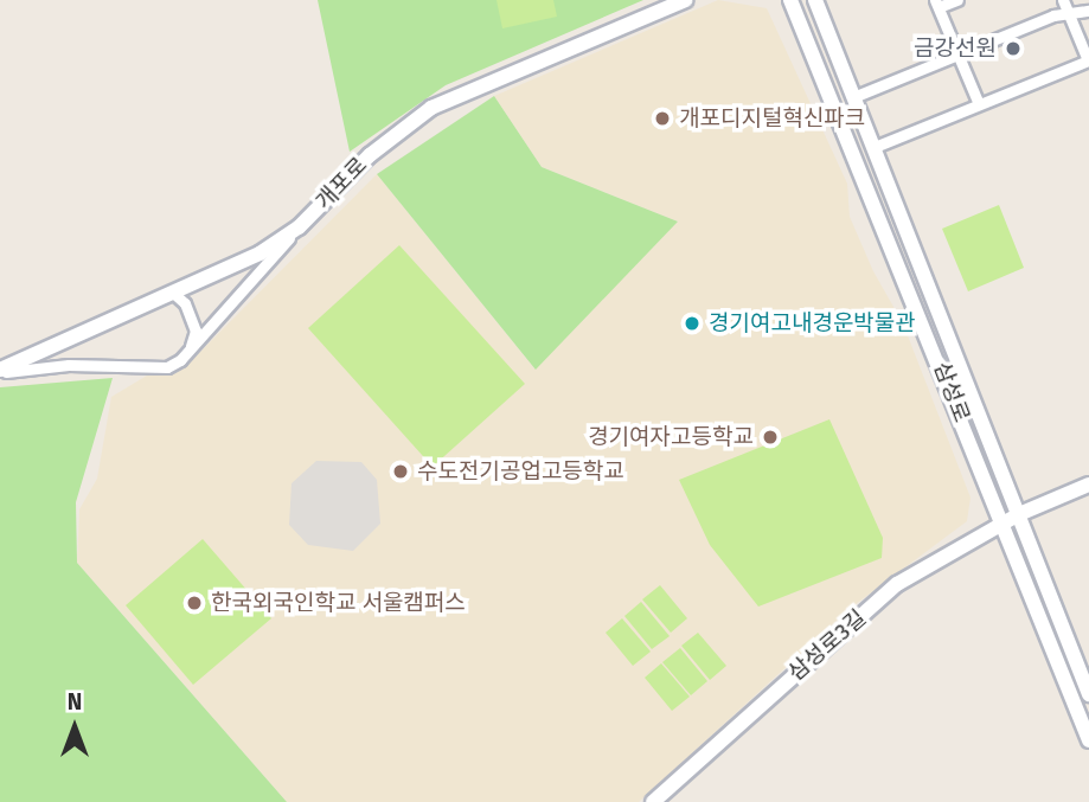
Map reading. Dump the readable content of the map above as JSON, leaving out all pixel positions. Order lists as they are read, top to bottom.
{
  "streets": {
    "main road": ["개포로", "삼성로", "삼성로3길"]
  },
  "crossings": [
    ["삼성로", "삼성로3길"]
  ],
  "places": [
    "금강선원",
    "개포디지털혁신파크",
    "경기여고내경운박물관",
    "경기여자고등학교",
    "수도전기공업고등학교",
    "한국외국인학교 서울캠퍼스"
  ],
  "north": "top"
}
